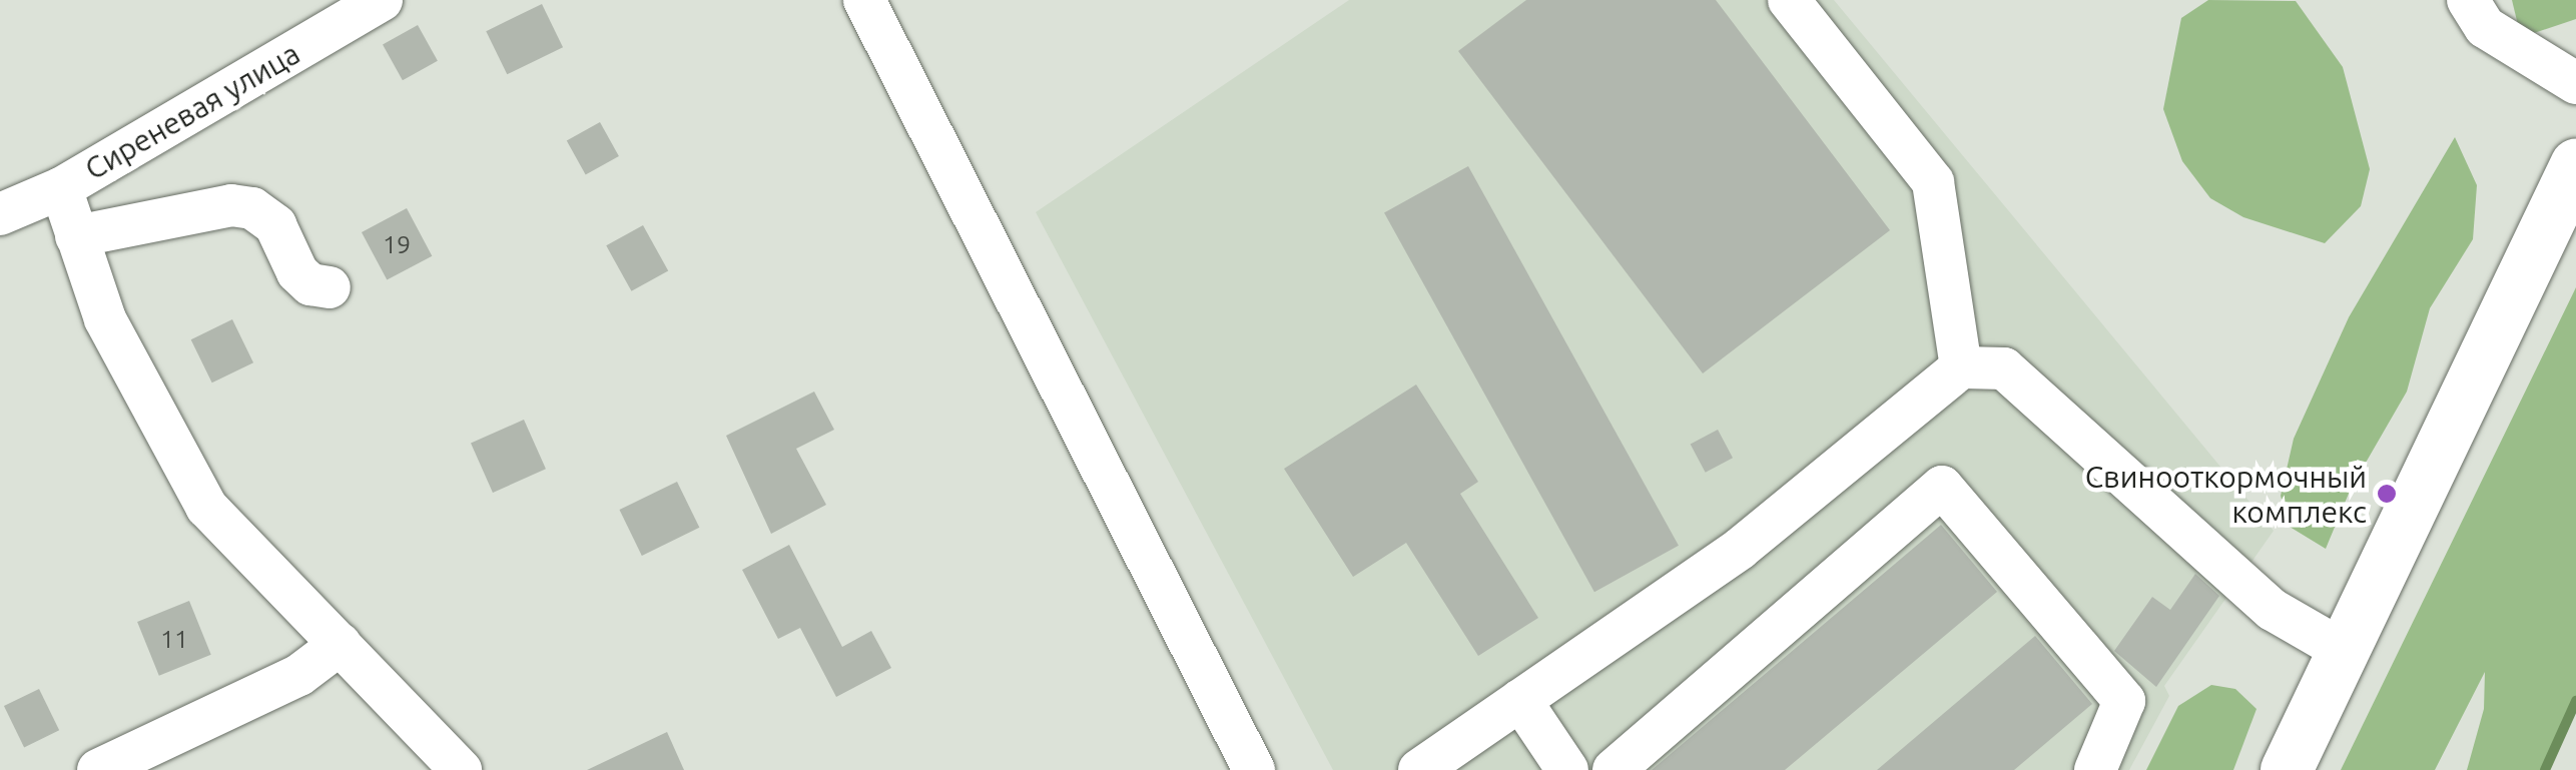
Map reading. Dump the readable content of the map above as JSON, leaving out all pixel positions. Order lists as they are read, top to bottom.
{
  "streets": {
    "street": ["Сиреневая улица"]
  },
  "places": ["Свинооткормочный комплекс"],
  "house_numbers": ["19", "11"]
}
